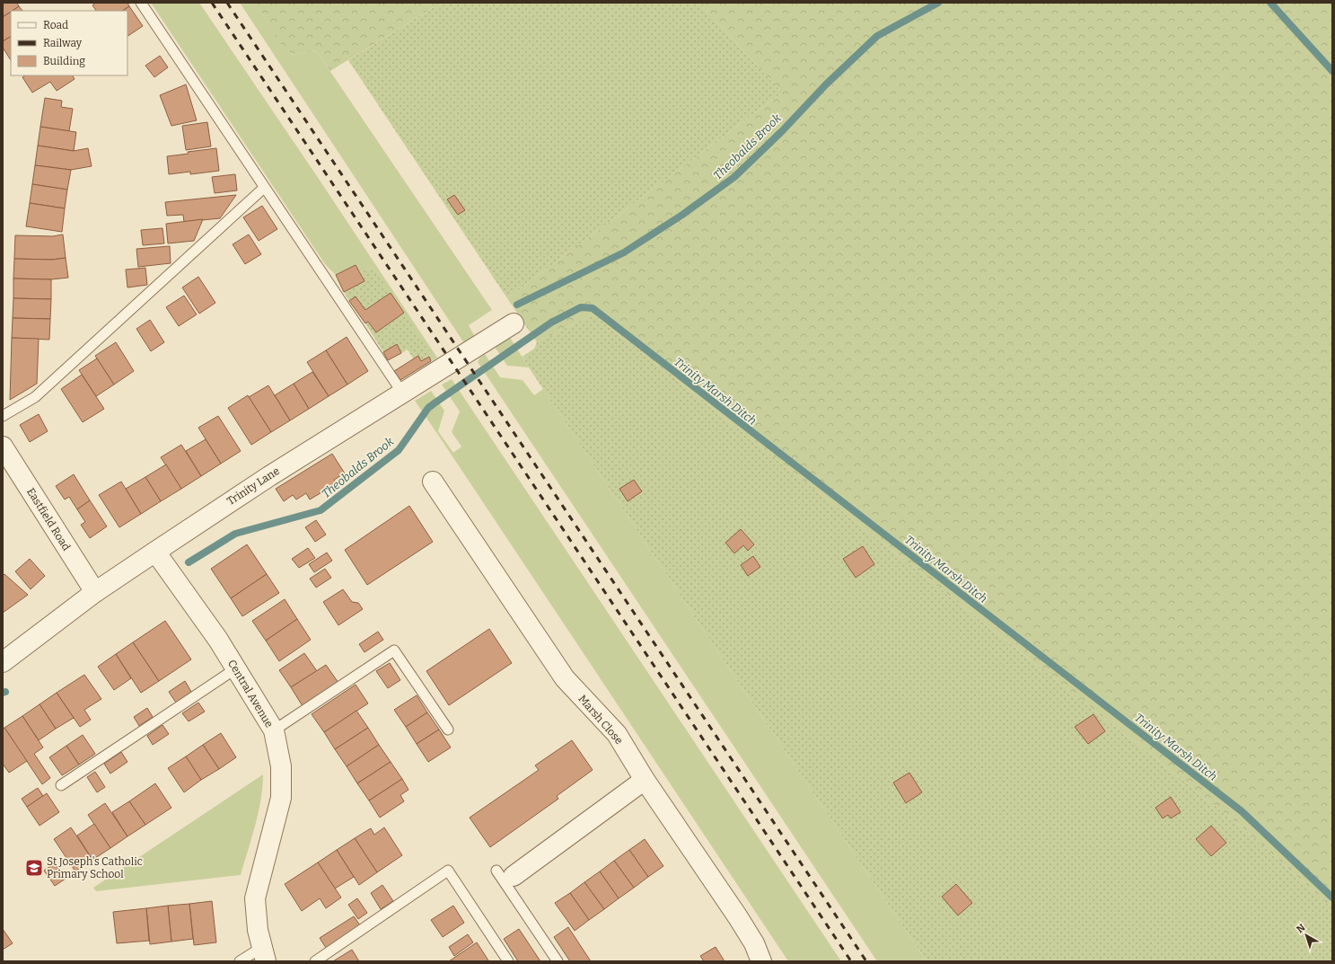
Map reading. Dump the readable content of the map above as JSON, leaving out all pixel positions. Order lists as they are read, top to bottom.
{
  "streets": {
    "street": [
      "Trinity Lane",
      "Eastfield Road",
      "Central Avenue",
      "Marsh Close"
    ]
  },
  "crossings": [
    ["Trinity Lane", "Eastfield Road"],
    ["Trinity Lane", "Central Avenue"]
  ],
  "water": ["Theobalds Brook", "Trinity Marsh Ditch"],
  "places": {
    "school or university": ["St Joseph's Catholic Primary School"]
  },
  "legend": ["Road", "Railway", "Building"],
  "north": "top left"
}
